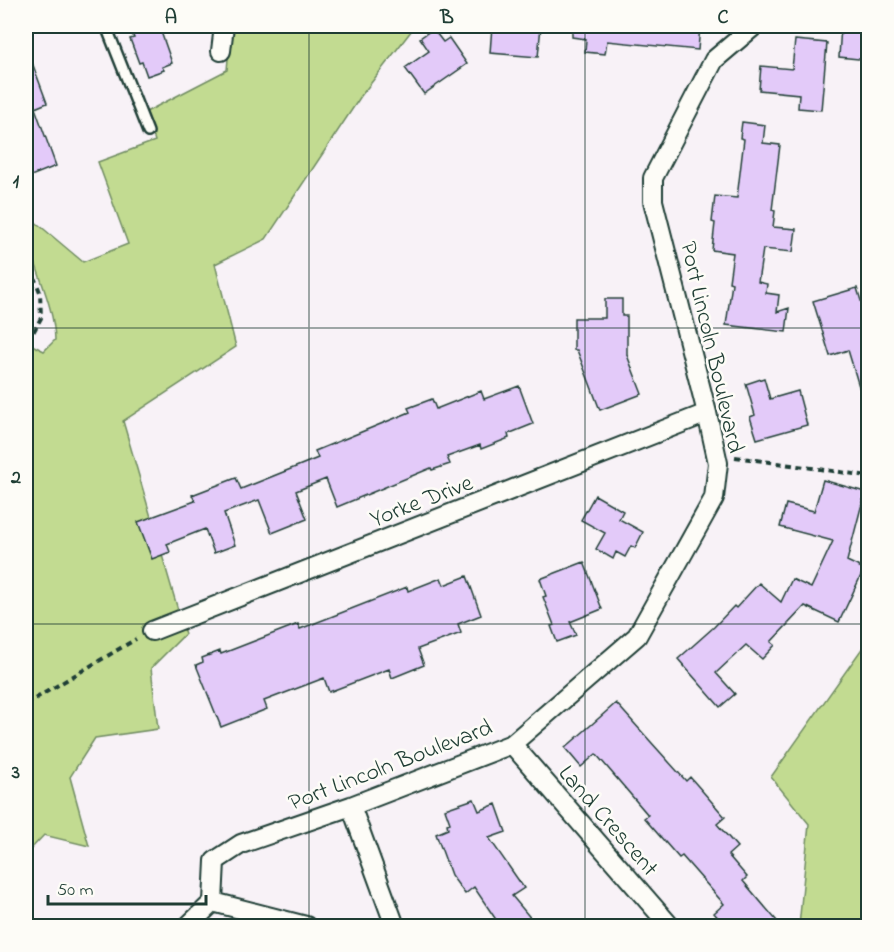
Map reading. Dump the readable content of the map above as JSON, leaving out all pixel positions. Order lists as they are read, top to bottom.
{
  "streets": {
    "street": ["Port Lincoln Boulevard", "Yorke Drive", "Land Crescent"]
  },
  "crossings": [
    ["Port Lincoln Boulevard", "Yorke Drive"],
    ["Port Lincoln Boulevard", "Land Crescent"]
  ],
  "scale_bar": "50 m",
  "grid": {
    "columns": ["A", "B", "C"],
    "rows": ["1", "2", "3"]
  }
}
